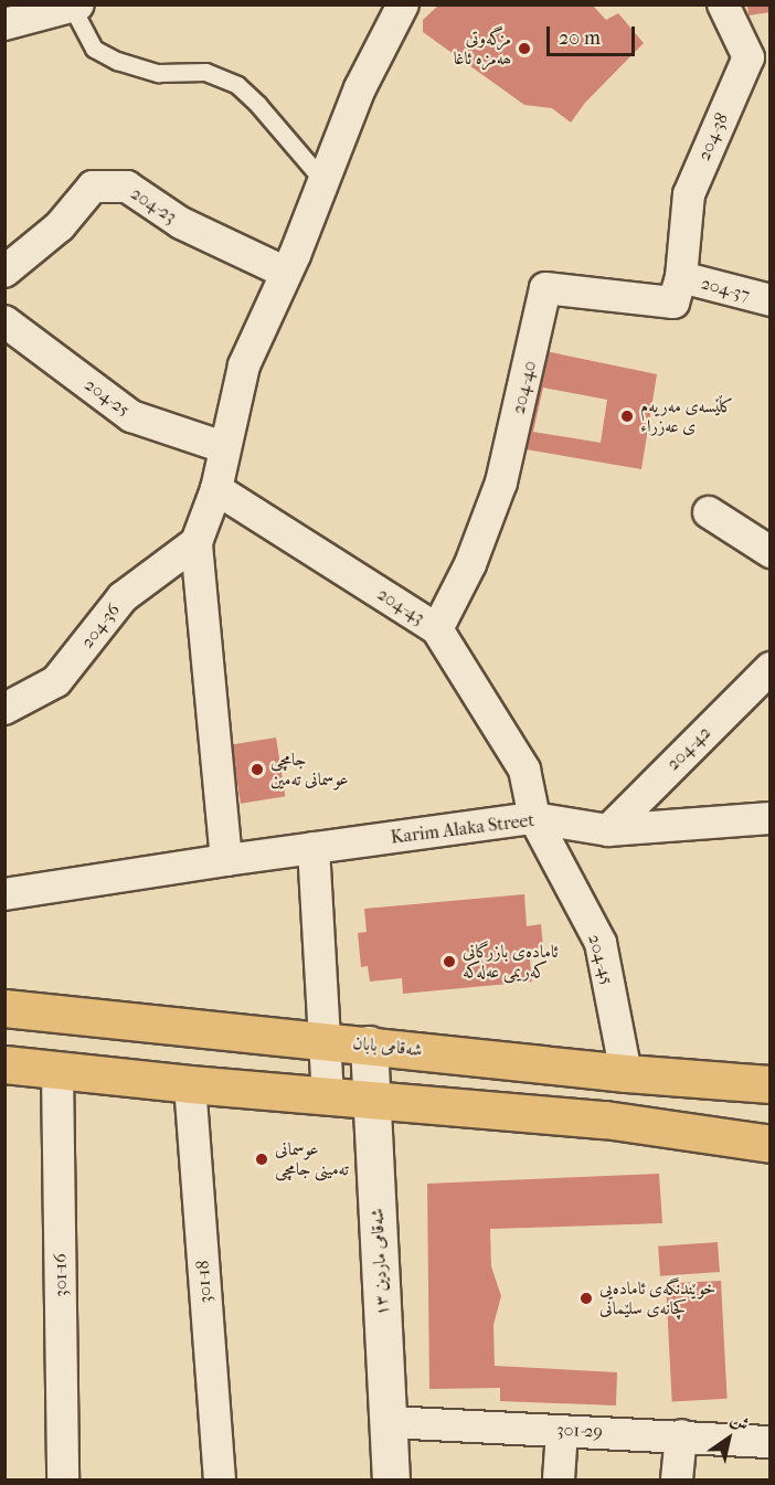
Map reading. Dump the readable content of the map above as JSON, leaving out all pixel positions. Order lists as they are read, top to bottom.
{
  "streets": {
    "main road": ["شەقامی بابان"],
    "street": [
      "204-38",
      "204-23",
      "204-37",
      "204-40",
      "204-25",
      "204-43",
      "204-36",
      "204-42",
      "Karim Alaka Street",
      "204-45",
      "شەقامی ماردین ١٣",
      "301-16",
      "301-18",
      "301-29"
    ]
  },
  "crossings": [
    ["204-38", "204-37"],
    ["204-38", "204-40"],
    ["204-37", "204-40"],
    ["204-40", "204-43"],
    ["204-43", "Karim Alaka Street"],
    ["204-43", "204-45"],
    ["204-42", "Karim Alaka Street"],
    ["Karim Alaka Street", "204-45"],
    ["204-45", "شەقامی بابان"],
    ["شەقامی بابان", "شەقامی ماردین ١٣"],
    ["شەقامی ماردین ١٣", "301-29"]
  ],
  "places": [
    "مزگەوتی ھەمزە ئاغا",
    "کڵێسەی مەریەم ی عەزراء",
    "جامچی عوسمانی تەمین",
    "ئامادەی بازرگانی کەریمی عەلەکە",
    "عوسمانی تەمینی جامچی",
    "خوێندنگەی ئامادەیی کچانەی سلێمانی"
  ],
  "scale_bar": "20 m",
  "north": "top right"
}
